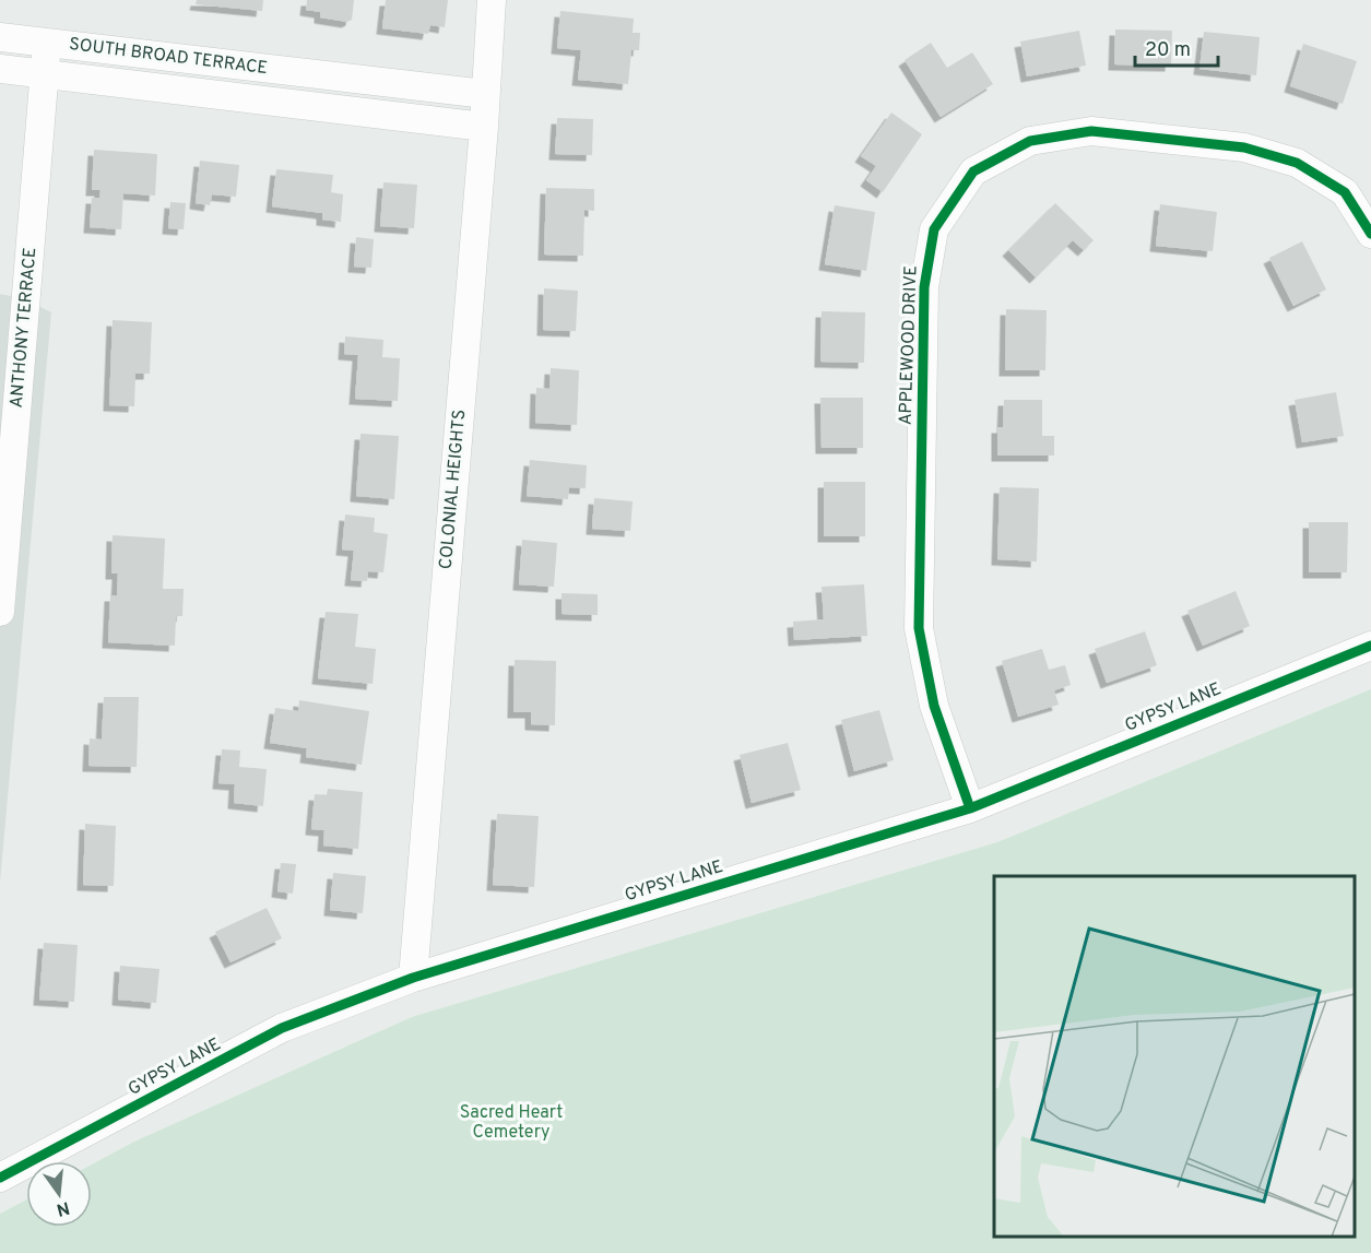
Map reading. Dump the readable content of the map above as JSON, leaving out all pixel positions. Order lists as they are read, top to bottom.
{
  "streets": {
    "street": [
      "SOUTH BROAD TERRACE",
      "ANTHONY TERRACE",
      "APPLEWOOD DRIVE",
      "COLONIAL HEIGHTS",
      "GYPSY LANE"
    ]
  },
  "crossings": [
    ["SOUTH BROAD TERRACE", "ANTHONY TERRACE"],
    ["SOUTH BROAD TERRACE", "COLONIAL HEIGHTS"],
    ["APPLEWOOD DRIVE", "GYPSY LANE"],
    ["COLONIAL HEIGHTS", "GYPSY LANE"]
  ],
  "parks": ["Sacred Heart Cemetery"],
  "scale_bar": "20 m",
  "north": "bottom"
}
